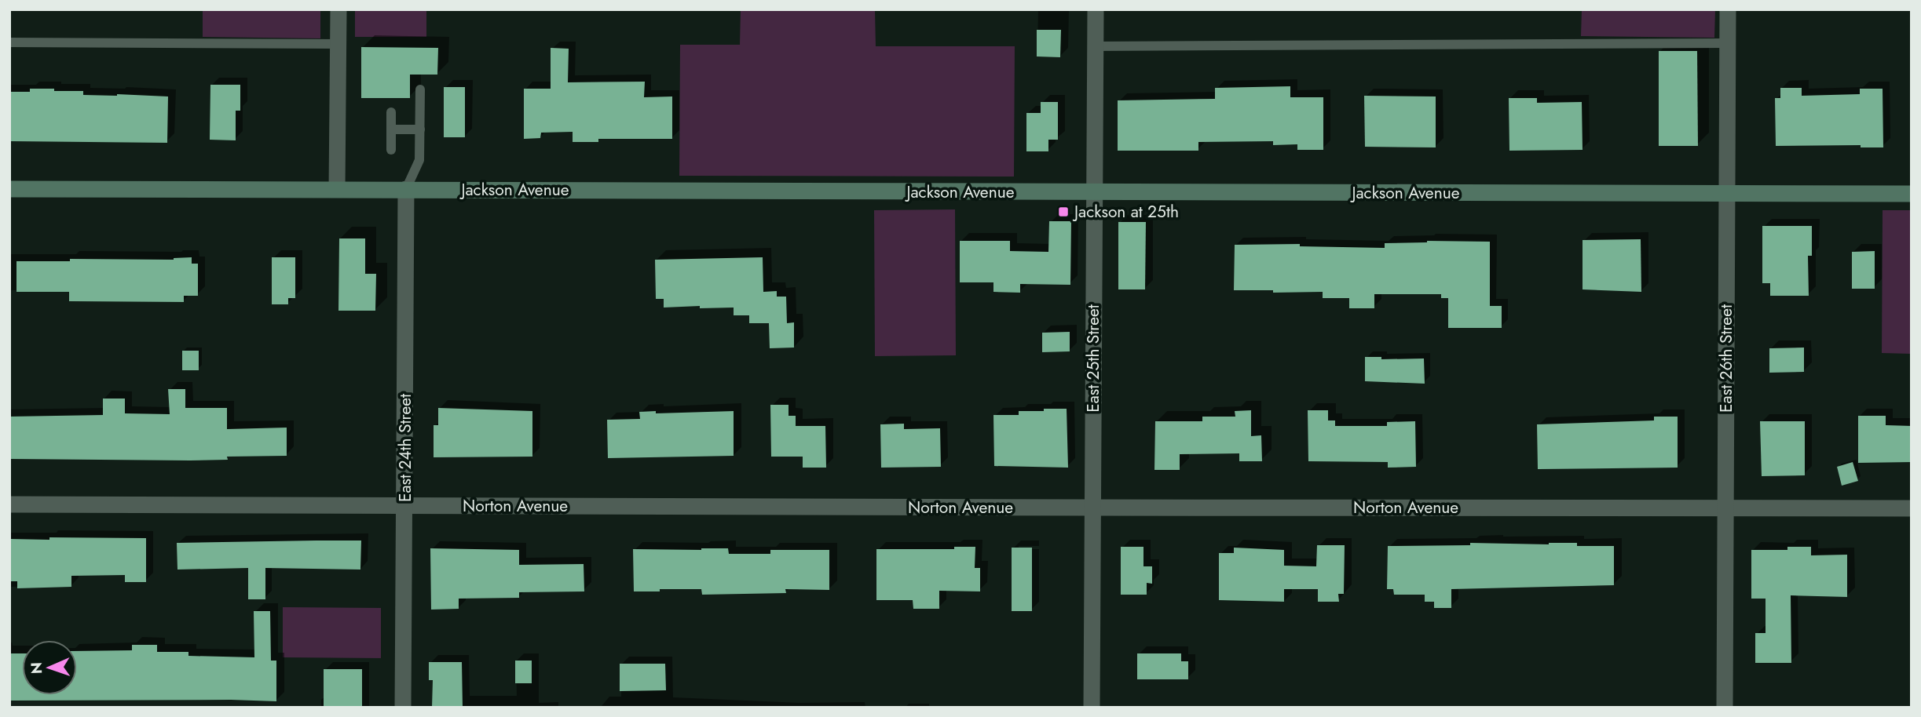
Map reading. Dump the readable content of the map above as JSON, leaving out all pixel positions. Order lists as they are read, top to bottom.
{
  "streets": {
    "street": [
      "Jackson Avenue",
      "East 25th Street",
      "East 26th Street",
      "East 24th Street",
      "Norton Avenue"
    ]
  },
  "crossings": [
    ["Jackson Avenue", "East 25th Street"],
    ["Jackson Avenue", "East 26th Street"],
    ["Jackson Avenue", "East 24th Street"],
    ["East 25th Street", "Norton Avenue"],
    ["East 26th Street", "Norton Avenue"],
    ["East 24th Street", "Norton Avenue"]
  ],
  "places": {
    "transit": ["Jackson at 25th"]
  },
  "north": "left"
}
